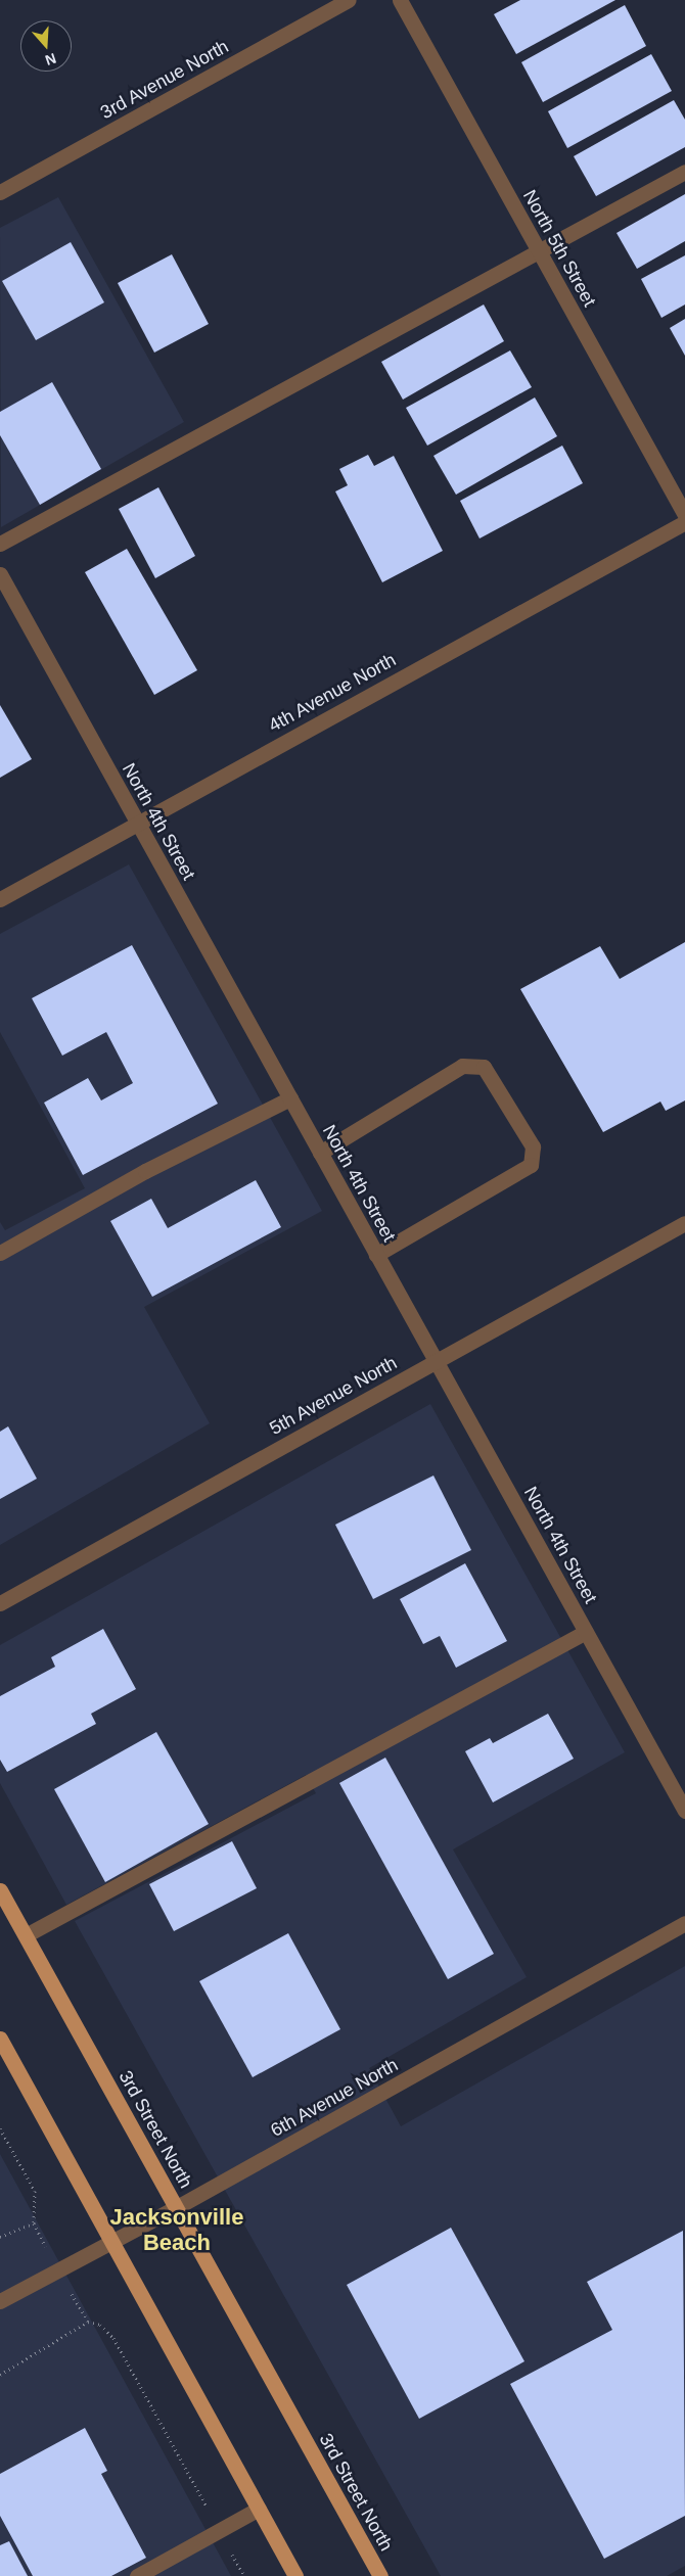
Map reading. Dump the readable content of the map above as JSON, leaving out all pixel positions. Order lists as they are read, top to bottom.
{
  "streets": {
    "main road": ["3rd Street North"],
    "street": [
      "3rd Avenue North",
      "North 5th Street",
      "4th Avenue North",
      "North 4th Street",
      "5th Avenue North",
      "6th Avenue North"
    ]
  },
  "crossings": [
    ["4th Avenue North", "North 4th Street"],
    ["North 4th Street", "5th Avenue North"],
    ["6th Avenue North", "3rd Street North"]
  ],
  "districts": ["Jacksonville Beach"],
  "north": "bottom"
}
